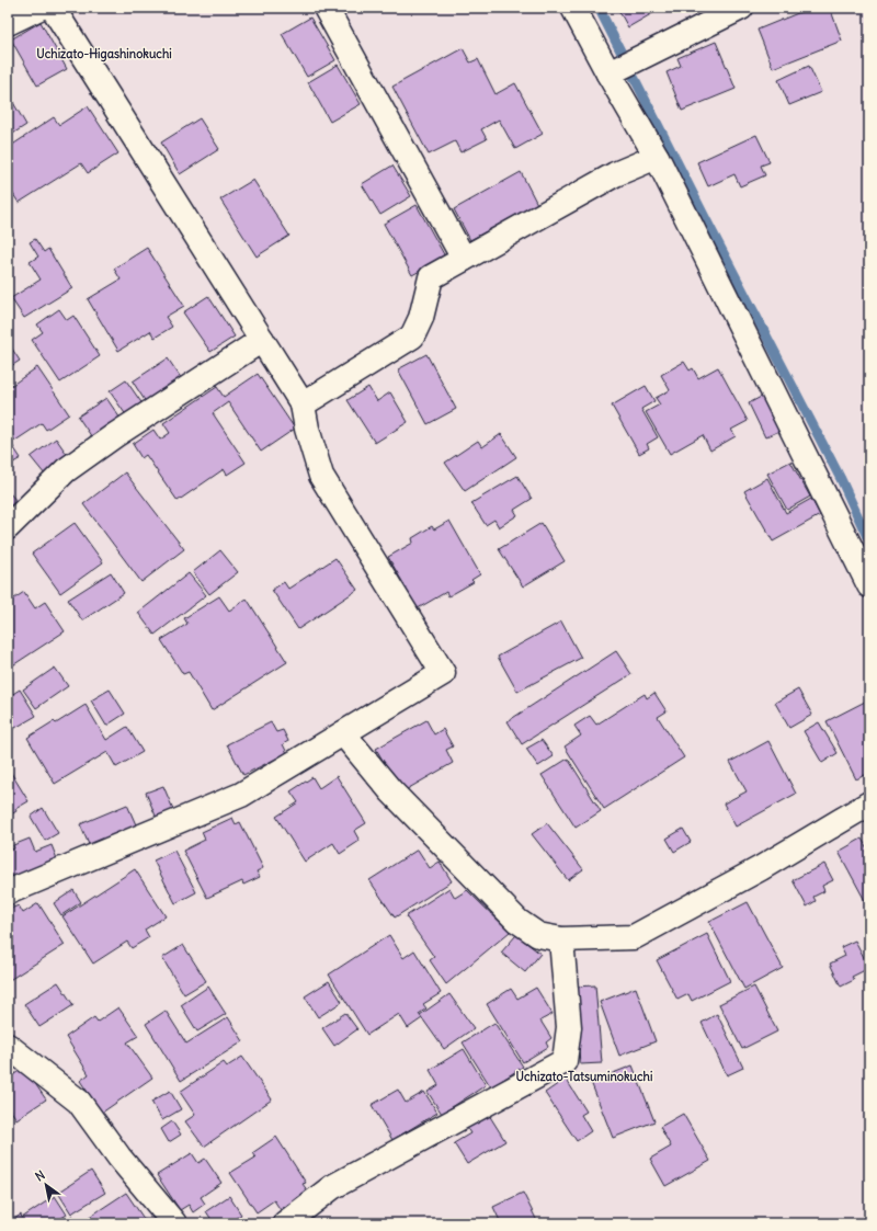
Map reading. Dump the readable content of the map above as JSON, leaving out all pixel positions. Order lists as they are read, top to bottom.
{
  "districts": ["Uchizato-Higashinokuchi", "Uchizato-Tatsuminokuchi"],
  "north": "top left"
}
